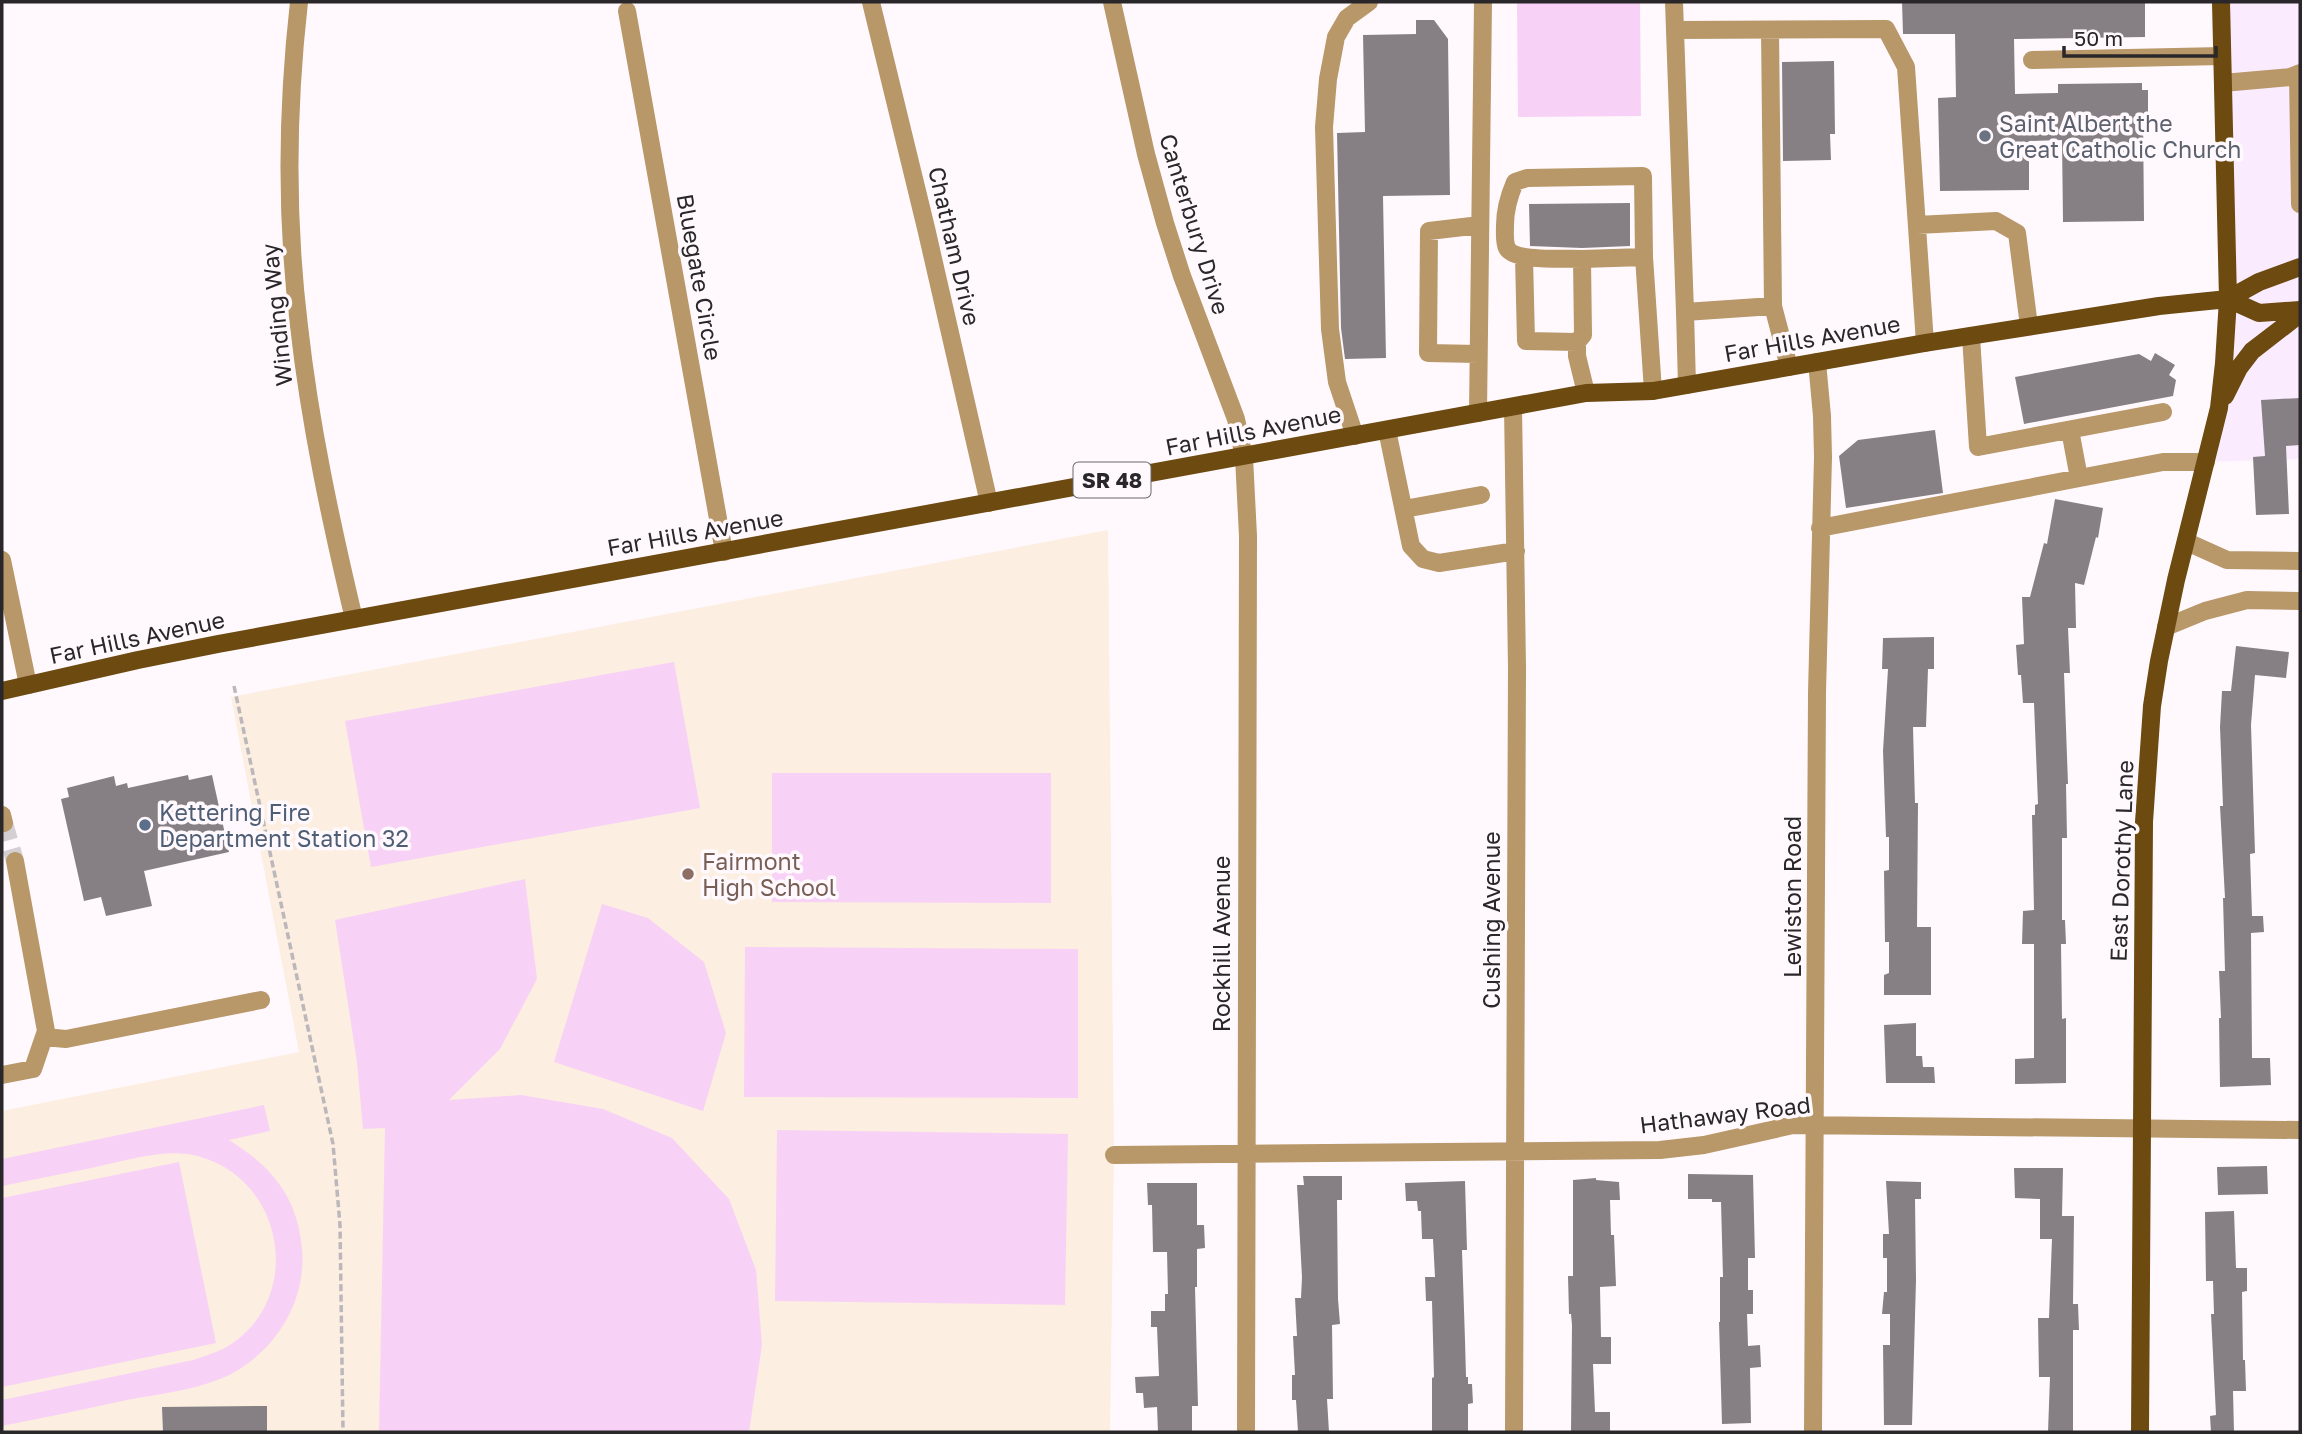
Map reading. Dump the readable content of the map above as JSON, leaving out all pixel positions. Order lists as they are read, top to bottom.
{
  "streets": {
    "main road": ["Far Hills Avenue", "SR 48", "East Dorothy Lane"],
    "street": [
      "Canterbury Drive",
      "Chatham Drive",
      "Bluegate Circle",
      "Winding Way",
      "Lewiston Road",
      "Cushing Avenue",
      "Rockhill Avenue",
      "Hathaway Road"
    ]
  },
  "crossings": [
    ["Canterbury Drive", "Far Hills Avenue"],
    ["Canterbury Drive", "Rockhill Avenue"],
    ["Chatham Drive", "Far Hills Avenue"],
    ["Bluegate Circle", "Far Hills Avenue"],
    ["Winding Way", "Far Hills Avenue"],
    ["Far Hills Avenue", "East Dorothy Lane"],
    ["Far Hills Avenue", "Lewiston Road"],
    ["Far Hills Avenue", "Cushing Avenue"],
    ["Far Hills Avenue", "Rockhill Avenue"],
    ["East Dorothy Lane", "Hathaway Road"],
    ["Lewiston Road", "Hathaway Road"],
    ["Cushing Avenue", "Hathaway Road"],
    ["Rockhill Avenue", "Hathaway Road"]
  ],
  "places": ["Saint Albert the Great Catholic Church", "Kettering Fire Department Station 32", "Fairmont High School"],
  "scale_bar": "50 m"
}
